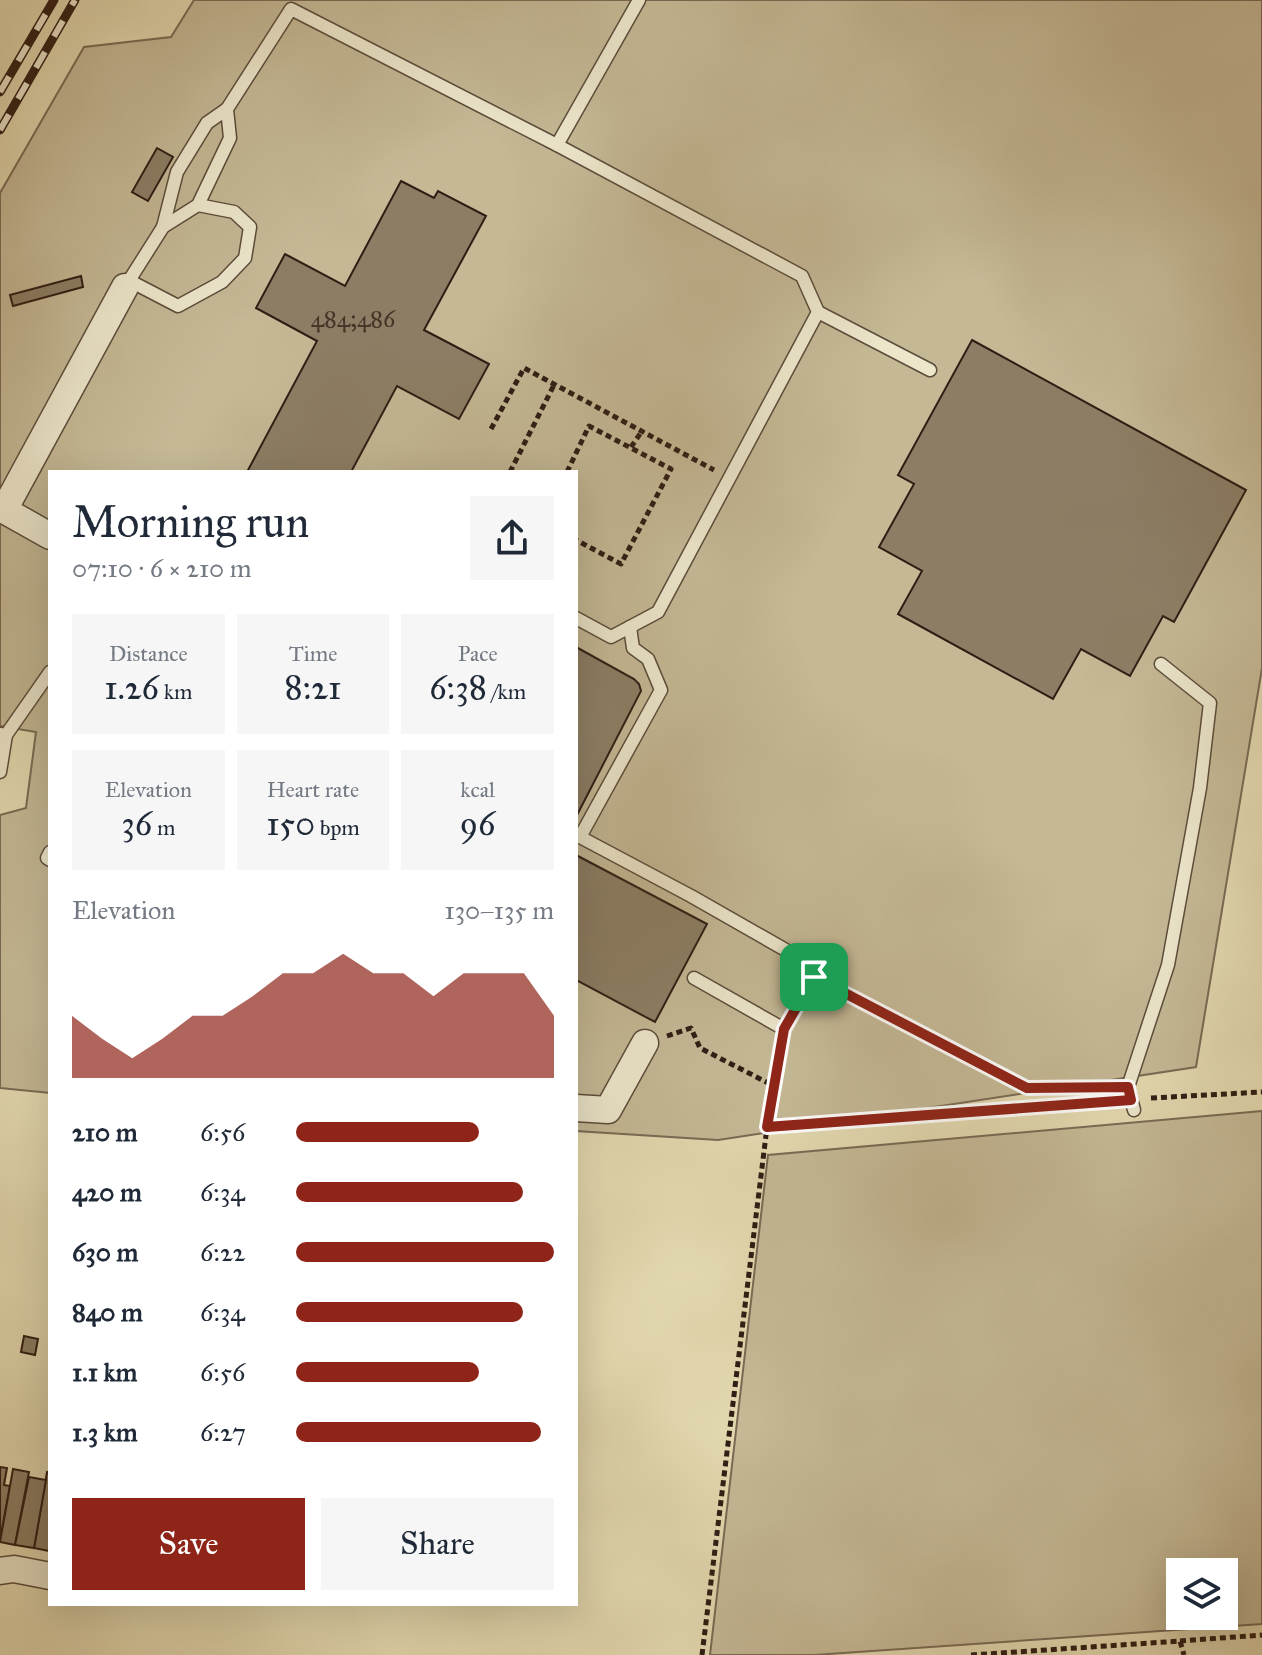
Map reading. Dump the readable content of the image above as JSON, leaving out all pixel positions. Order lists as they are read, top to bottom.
{
  "house_numbers": ["484;486"],
  "page": {
    "heading": ["Morning run", "07:10 · 6 × 210 m"],
    "stats": [
      ["Distance", "1.26 km"],
      ["Time", "8:21"],
      ["Pace", "6:38 /km"],
      ["Elevation", "36 m"],
      ["Heart rate", "150 bpm"],
      ["kcal", "96"]
    ],
    "chart": ["Elevation", "130–135 m"],
    "list": [
      {
        "name": "210 m",
        "note": "6:56"
      },
      {
        "name": "420 m",
        "note": "6:34"
      },
      {
        "name": "630 m",
        "note": "6:22"
      },
      {
        "name": "840 m",
        "note": "6:34"
      },
      {
        "name": "1.1 km",
        "note": "6:56"
      },
      {
        "name": "1.3 km",
        "note": "6:27"
      }
    ],
    "buttons": ["Save", "Share"]
  }
}
